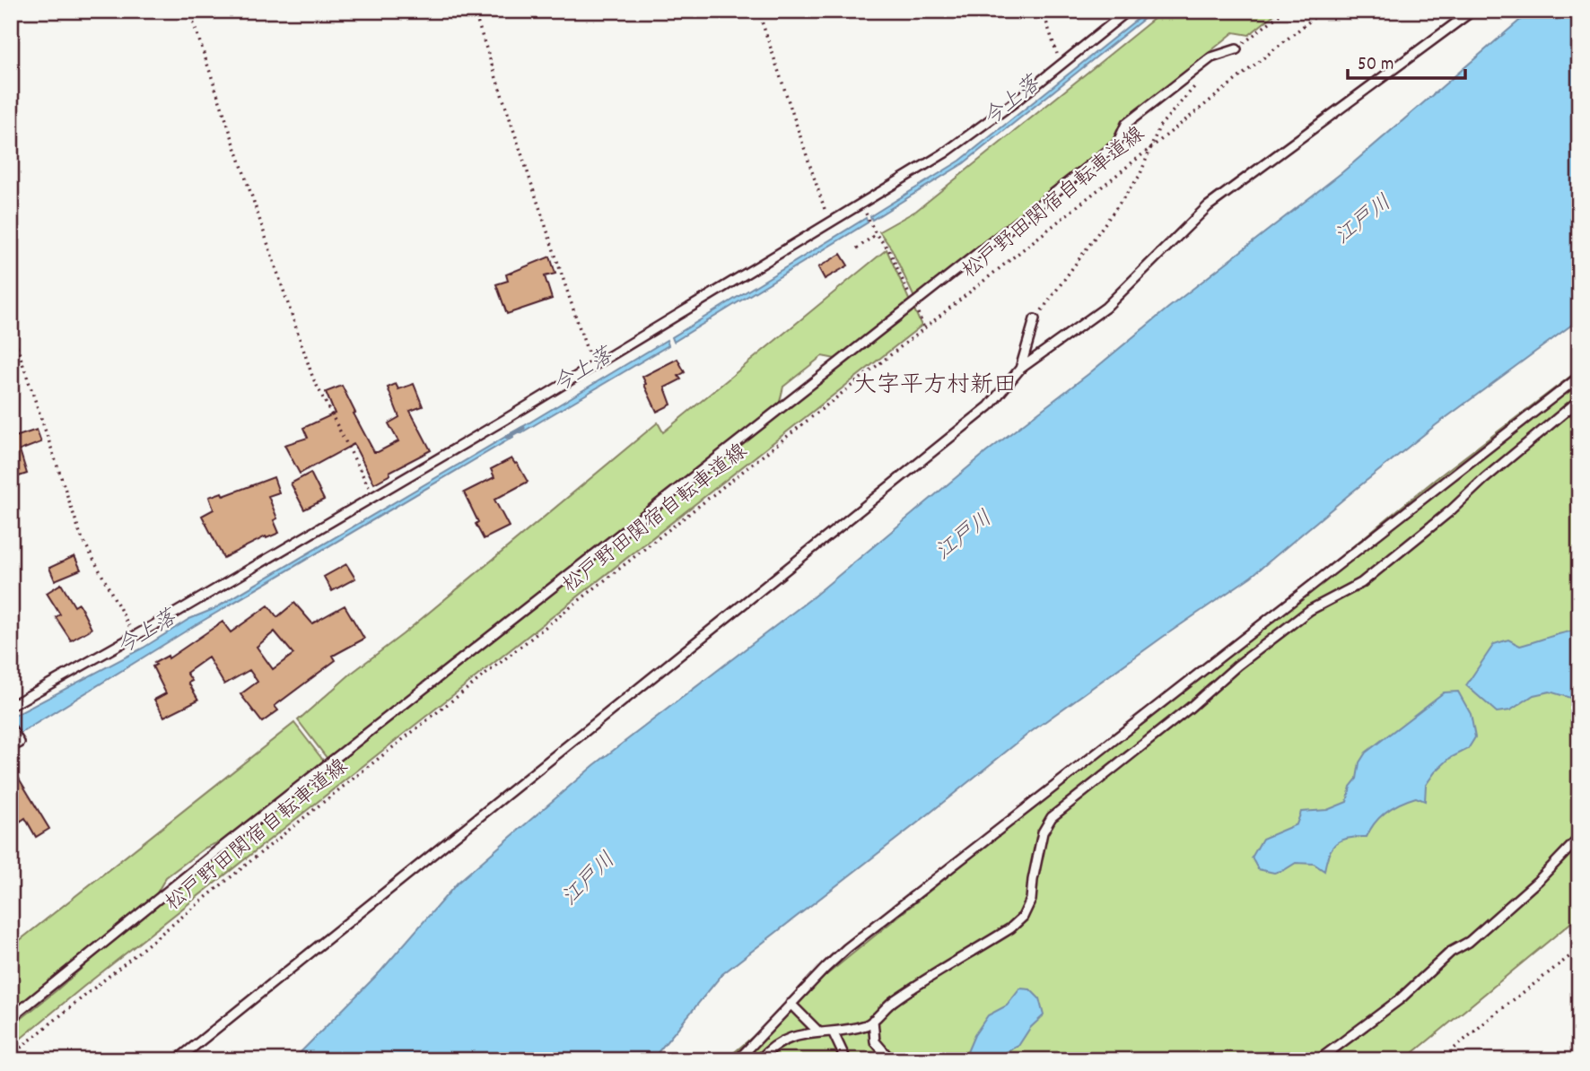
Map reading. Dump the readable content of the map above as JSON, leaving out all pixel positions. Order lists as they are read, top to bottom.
{
  "streets": {
    "path": ["松戸野田関宿自転車道線"]
  },
  "districts": ["大字平方村新田"],
  "water": ["今上落", "江戸川"],
  "scale_bar": "50 m"
}
